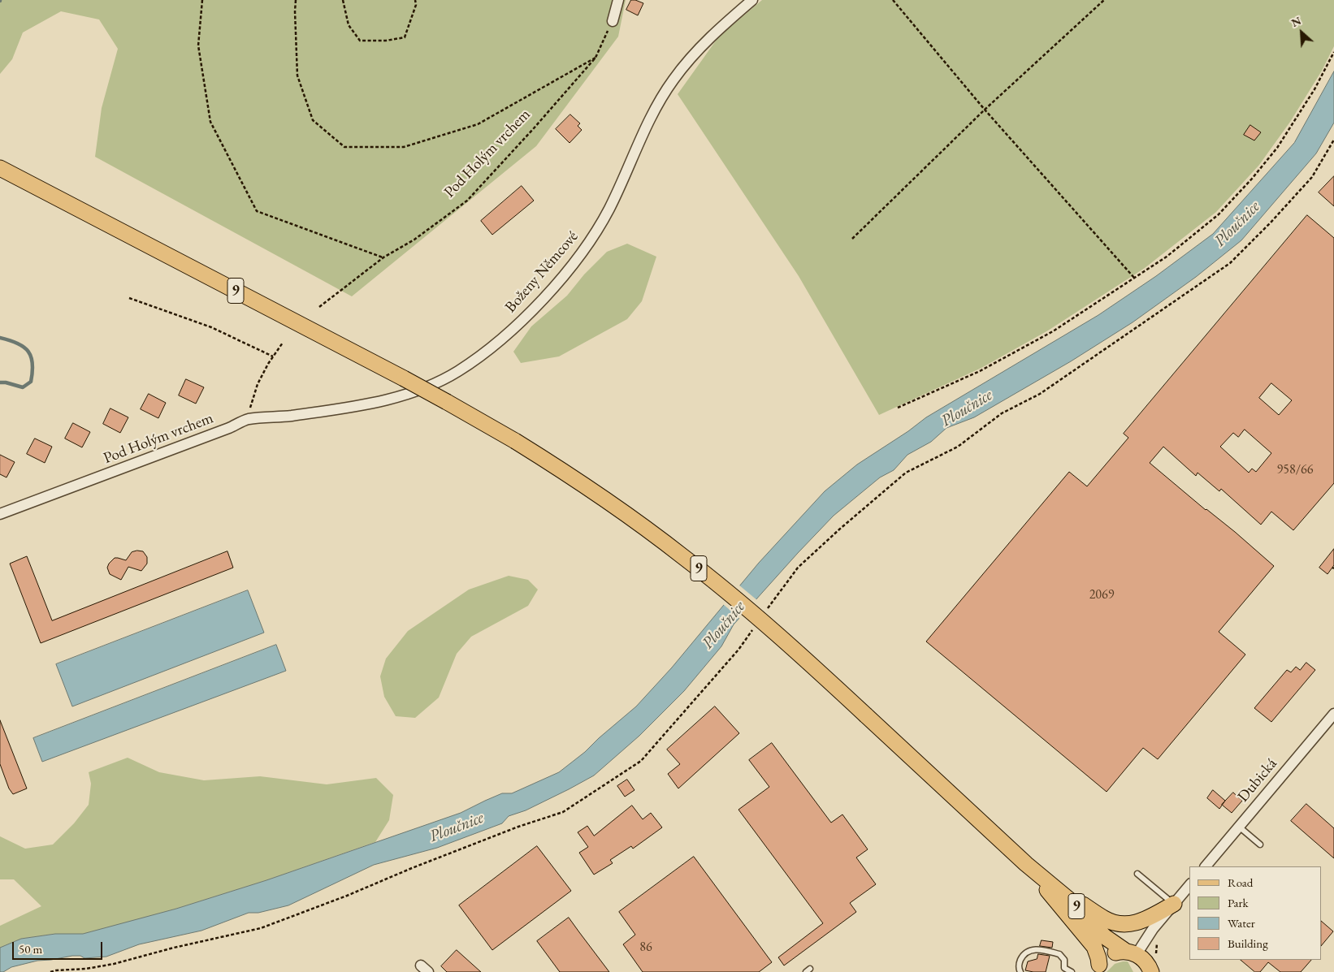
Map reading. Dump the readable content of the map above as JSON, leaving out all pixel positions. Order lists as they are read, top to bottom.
{
  "streets": {
    "main road": ["9"],
    "street": ["Pod Holým vrchem", "Boženy Němcové", "Dubická"]
  },
  "crossings": [
    ["Pod Holým vrchem", "Boženy Němcové"]
  ],
  "water": ["Ploučnice"],
  "house_numbers": ["958/66", "2069", "86"],
  "legend": [
    "Road",
    "Park",
    "Water",
    "Building"
  ],
  "scale_bar": "50 m",
  "north": "top left"
}
